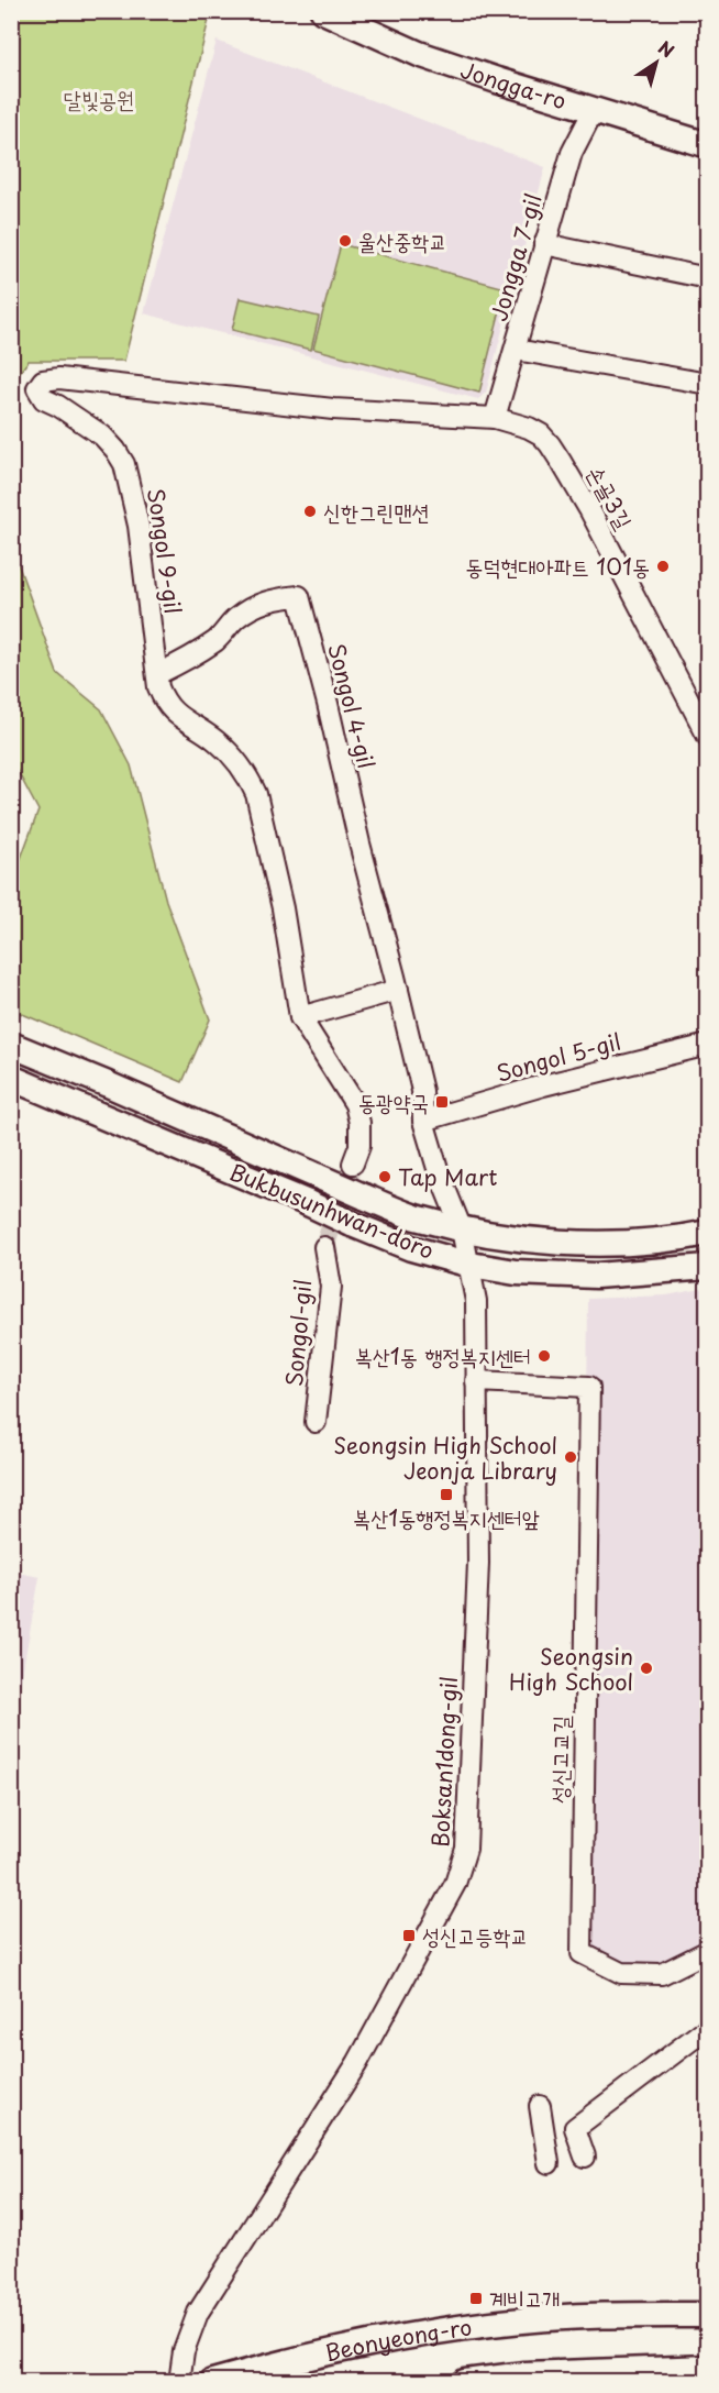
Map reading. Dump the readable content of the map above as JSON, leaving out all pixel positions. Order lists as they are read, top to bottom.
{
  "streets": {
    "main road": ["Jongga-ro", "Bukbusunhwan-doro", "Beonyeong-ro"],
    "street": [
      "Jongga 7-gil",
      "손골3길",
      "Songol 9-gil",
      "Songol 4-gil",
      "Songol 5-gil",
      "Songol-gil",
      "성신고교길",
      "Boksan1dong-gil"
    ]
  },
  "crossings": [
    ["Jongga-ro", "Jongga 7-gil"],
    ["손골3길", "Songol 9-gil"],
    ["Songol 9-gil", "Songol 4-gil"],
    ["Songol 4-gil", "Songol 5-gil"],
    ["Songol 4-gil", "Bukbusunhwan-doro"],
    ["Songol 4-gil", "Boksan1dong-gil"],
    ["Bukbusunhwan-doro", "Boksan1dong-gil"],
    ["성신고교길", "Boksan1dong-gil"]
  ],
  "parks": ["달빛공원"],
  "places": {
    "other": [
      "울산중학교",
      "신한그린맨션",
      "동덕현대아파트 101동",
      "Tap Mart",
      "복산1동 행정복지센터",
      "Seongsin High School Jeonja Library",
      "Seongsin High School"
    ],
    "transit": [
      "동광약국",
      "복산1동행정복지센터앞",
      "성신고등학교",
      "계비고개"
    ]
  },
  "north": "top right"
}
